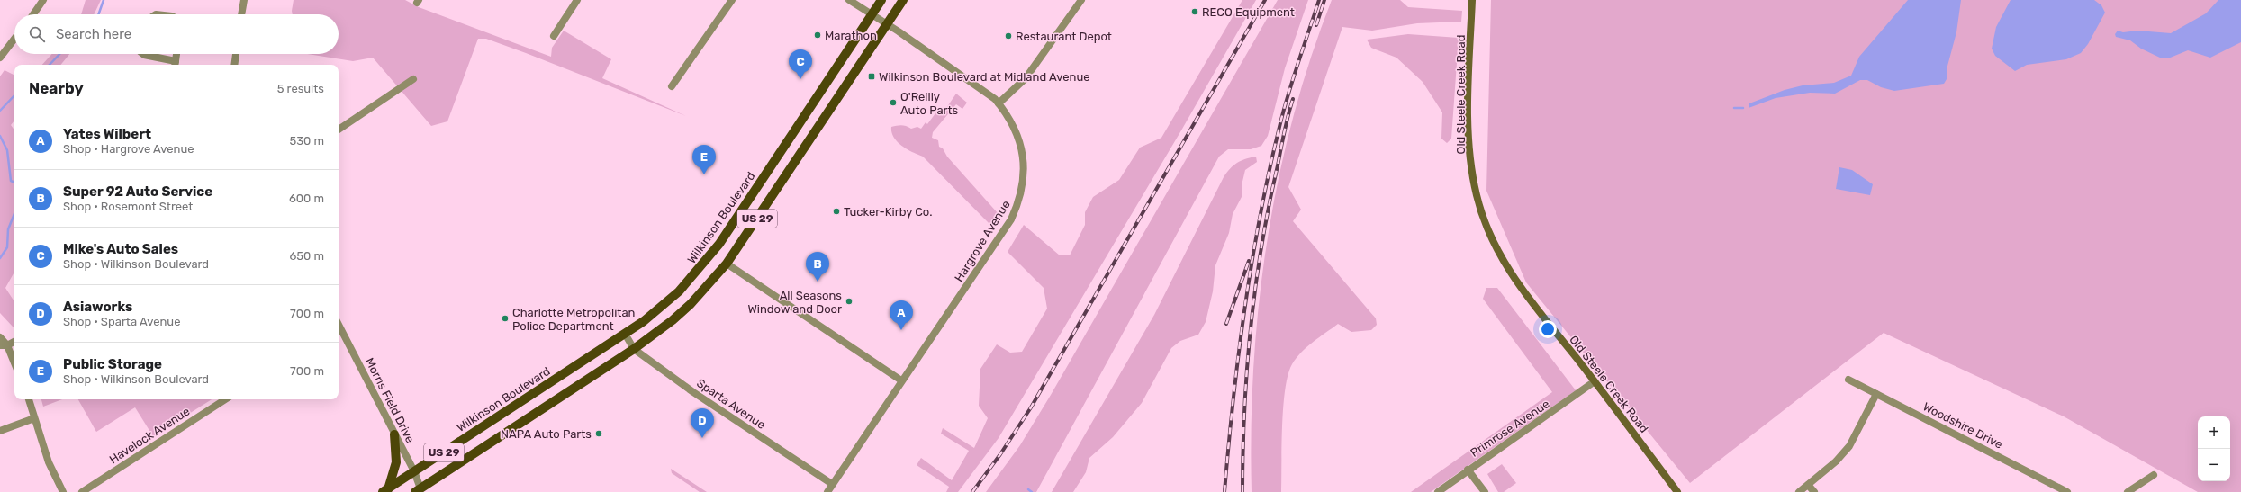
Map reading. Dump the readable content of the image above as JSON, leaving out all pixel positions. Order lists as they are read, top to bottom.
{
  "streets": {
    "main road": ["Old Steele Creek Road", "Wilkinson Boulevard", "US 29"],
    "street": [
      "Hargrove Avenue",
      "Morris Field Drive",
      "Sparta Avenue",
      "Woodshire Drive",
      "Primrose Avenue",
      "Havelock Avenue"
    ]
  },
  "crossings": [
    ["Old Steele Creek Road", "Primrose Avenue"],
    ["Wilkinson Boulevard", "Hargrove Avenue"],
    ["Wilkinson Boulevard", "Morris Field Drive"],
    ["Wilkinson Boulevard", "Sparta Avenue"],
    ["US 29", "Hargrove Avenue"],
    ["US 29", "Morris Field Drive"],
    ["US 29", "Sparta Avenue"],
    ["Hargrove Avenue", "Sparta Avenue"]
  ],
  "places": {
    "other": [
      "RECO Equipment",
      "Marathon",
      "Restaurant Depot",
      "O'Reilly Auto Parts",
      "Tucker-Kirby Co.",
      "All Seasons Window and Door",
      "Charlotte Metropolitan Police Department",
      "NAPA Auto Parts"
    ],
    "transit": ["Wilkinson Boulevard at Midland Avenue"]
  },
  "page": {
    "search": "Search here",
    "pins": [
      "C",
      "E",
      "B",
      "A",
      "D"
    ],
    "heading": ["Nearby", "5 results"],
    "list": [
      {
        "mark": "A",
        "name": "Yates Wilbert",
        "note": "Shop · Hargrove Avenue",
        "value": "530 m"
      },
      {
        "mark": "B",
        "name": "Super 92 Auto Service",
        "note": "Shop · Rosemont Street",
        "value": "600 m"
      },
      {
        "mark": "C",
        "name": "Mike's Auto Sales",
        "note": "Shop · Wilkinson Boulevard",
        "value": "650 m"
      },
      {
        "mark": "D",
        "name": "Asiaworks",
        "note": "Shop · Sparta Avenue",
        "value": "700 m"
      },
      {
        "mark": "E",
        "name": "Public Storage",
        "note": "Shop · Wilkinson Boulevard",
        "value": "700 m"
      }
    ],
    "map_buttons": ["+", "−"]
  }
}
